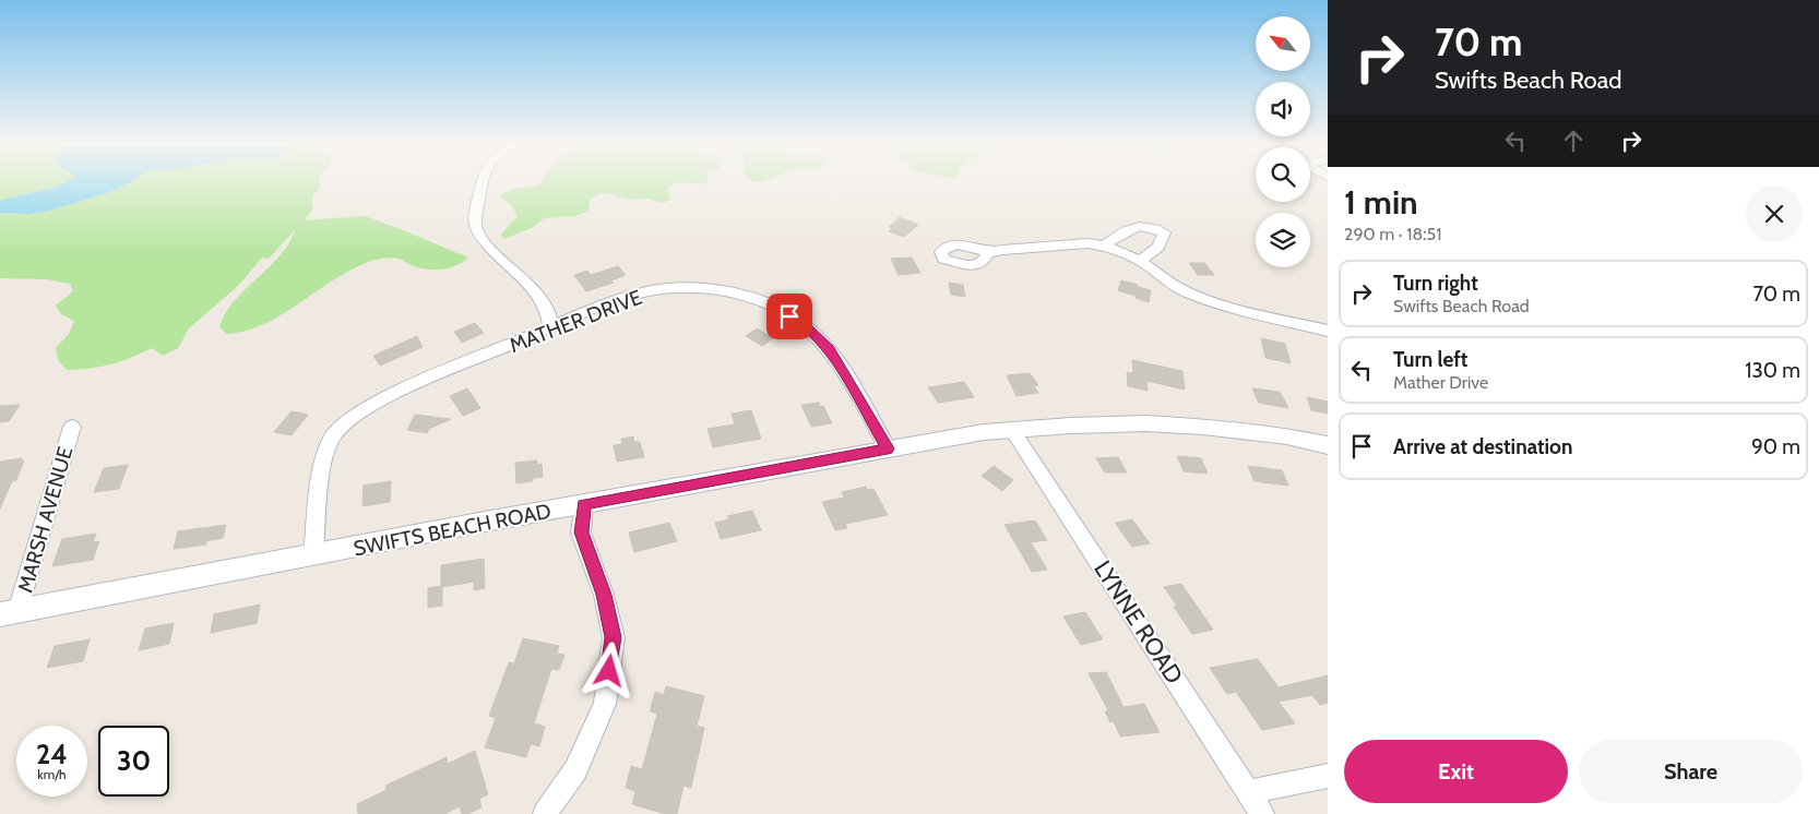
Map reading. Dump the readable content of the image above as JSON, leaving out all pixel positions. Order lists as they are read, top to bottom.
{
  "streets": {
    "street": [
      "MATHER DRIVE",
      "MARSH AVENUE",
      "SWIFTS BEACH ROAD",
      "LYNNE ROAD"
    ]
  },
  "crossings": [
    ["MATHER DRIVE", "SWIFTS BEACH ROAD"],
    ["MARSH AVENUE", "SWIFTS BEACH ROAD"],
    ["SWIFTS BEACH ROAD", "LYNNE ROAD"]
  ],
  "north": "top left",
  "page": {
    "turn": ["70 m", "Swifts Beach Road"],
    "heading": ["1 min", "290 m · 18:51"],
    "list": [
      {
        "name": "Turn right",
        "note": "Swifts Beach Road",
        "value": "70 m"
      },
      {
        "name": "Turn left",
        "note": "Mather Drive",
        "value": "130 m"
      },
      {
        "name": "Arrive at destination",
        "value": "90 m"
      }
    ],
    "speed": "24 km/h",
    "limit": "30",
    "buttons": ["Exit", "Share"]
  }
}
